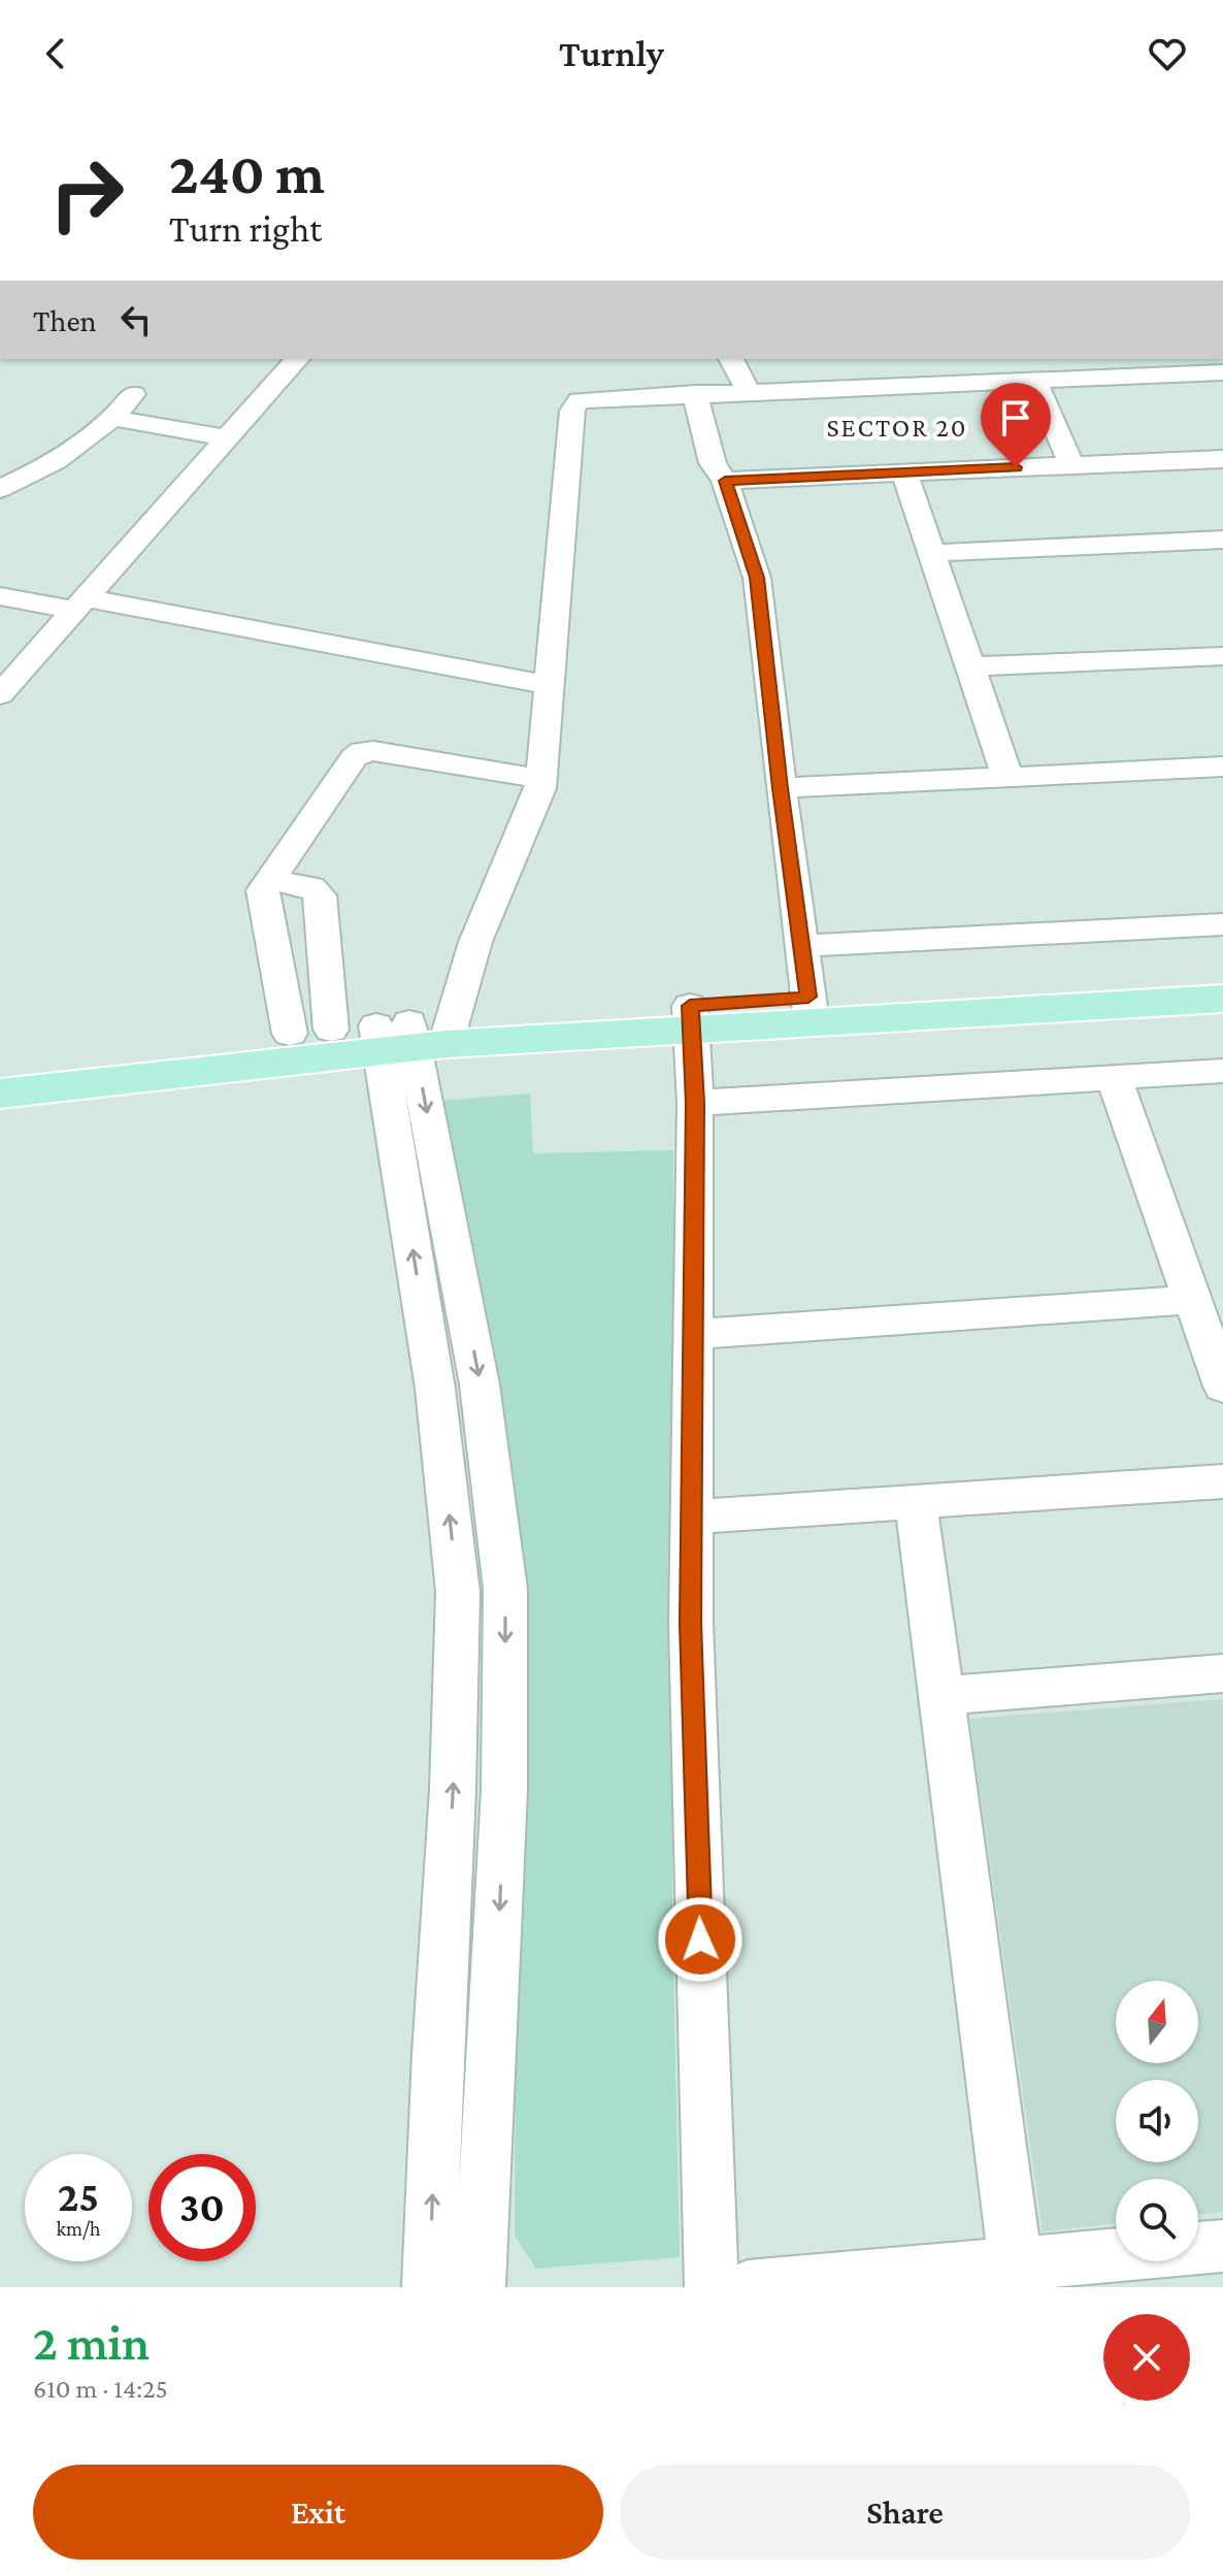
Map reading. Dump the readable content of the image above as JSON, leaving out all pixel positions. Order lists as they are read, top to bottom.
{
  "districts": ["SECTOR 20"],
  "north": "top",
  "page": {
    "header": "Turnly",
    "turn": ["240 m", "Turn right"],
    "then": "Then",
    "speed": "25 km/h",
    "limit": "30",
    "heading": ["2 min", "610 m · 14:25"],
    "buttons": ["Exit", "Share"]
  }
}
